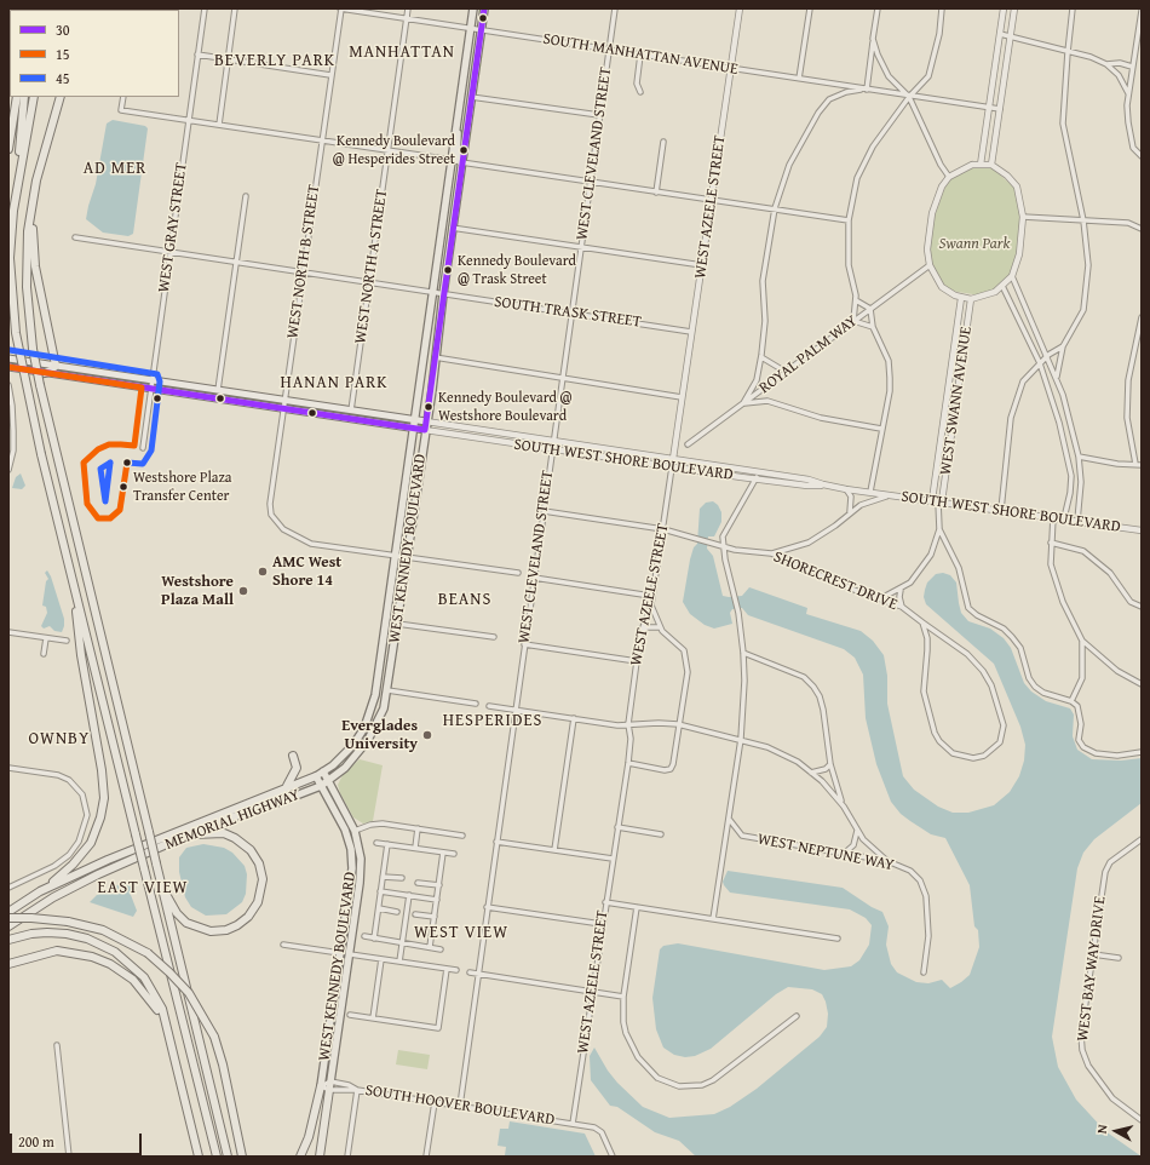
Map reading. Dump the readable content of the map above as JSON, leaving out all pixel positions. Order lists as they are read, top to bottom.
{
  "streets": {
    "highway": ["MEMORIAL HIGHWAY"],
    "main road": ["WEST KENNEDY BOULEVARD"],
    "street": [
      "SOUTH MANHATTAN AVENUE",
      "WEST CLEVELAND STREET",
      "WEST AZEELE STREET",
      "WEST GRAY STREET",
      "WEST NORTH B STREET",
      "WEST NORTH A STREET",
      "SOUTH TRASK STREET",
      "ROYAL PALM WAY",
      "WEST SWANN AVENUE",
      "SOUTH WEST SHORE BOULEVARD",
      "SHORECREST DRIVE",
      "WEST NEPTUNE WAY",
      "WEST BAY WAY DRIVE",
      "SOUTH HOOVER BOULEVARD"
    ]
  },
  "crossings": [
    ["SOUTH MANHATTAN AVENUE", "WEST CLEVELAND STREET"],
    ["SOUTH MANHATTAN AVENUE", "WEST AZEELE STREET"],
    ["SOUTH MANHATTAN AVENUE", "WEST NORTH B STREET"],
    ["SOUTH MANHATTAN AVENUE", "WEST NORTH A STREET"],
    ["SOUTH MANHATTAN AVENUE", "WEST KENNEDY BOULEVARD"],
    ["WEST CLEVELAND STREET", "SOUTH TRASK STREET"],
    ["WEST CLEVELAND STREET", "SOUTH WEST SHORE BOULEVARD"],
    ["WEST CLEVELAND STREET", "SHORECREST DRIVE"],
    ["WEST CLEVELAND STREET", "SOUTH HOOVER BOULEVARD"],
    ["WEST AZEELE STREET", "SOUTH TRASK STREET"],
    ["WEST AZEELE STREET", "SOUTH WEST SHORE BOULEVARD"],
    ["WEST AZEELE STREET", "SHORECREST DRIVE"],
    ["WEST AZEELE STREET", "SOUTH HOOVER BOULEVARD"],
    ["WEST GRAY STREET", "SOUTH TRASK STREET"],
    ["WEST NORTH B STREET", "SOUTH TRASK STREET"],
    ["WEST NORTH B STREET", "WEST KENNEDY BOULEVARD"],
    ["WEST NORTH A STREET", "SOUTH TRASK STREET"],
    ["SOUTH TRASK STREET", "WEST KENNEDY BOULEVARD"],
    ["ROYAL PALM WAY", "WEST SWANN AVENUE"],
    ["WEST SWANN AVENUE", "SOUTH WEST SHORE BOULEVARD"],
    ["WEST SWANN AVENUE", "SHORECREST DRIVE"],
    ["SOUTH WEST SHORE BOULEVARD", "WEST KENNEDY BOULEVARD"],
    ["WEST KENNEDY BOULEVARD", "MEMORIAL HIGHWAY"],
    ["WEST KENNEDY BOULEVARD", "SOUTH HOOVER BOULEVARD"]
  ],
  "districts": [
    "MANHATTAN",
    "BEVERLY PARK",
    "AD MER",
    "HANAN PARK",
    "BEANS",
    "HESPERIDES",
    "OWNBY",
    "EAST VIEW",
    "WEST VIEW"
  ],
  "parks": ["Swann Park"],
  "places": [
    "Kennedy Boulevard @ Hesperides Street",
    "Kennedy Boulevard @ Trask Street",
    "Kennedy Boulevard @ Westshore Boulevard",
    "Westshore Plaza Transfer Center",
    "AMC West Shore 14",
    "Westshore Plaza Mall",
    "Everglades University"
  ],
  "lines": ["transit line 30", "transit line 45", "transit line 15"],
  "legend": ["30", "15", "45"],
  "scale_bar": "200 m",
  "north": "left"
}
